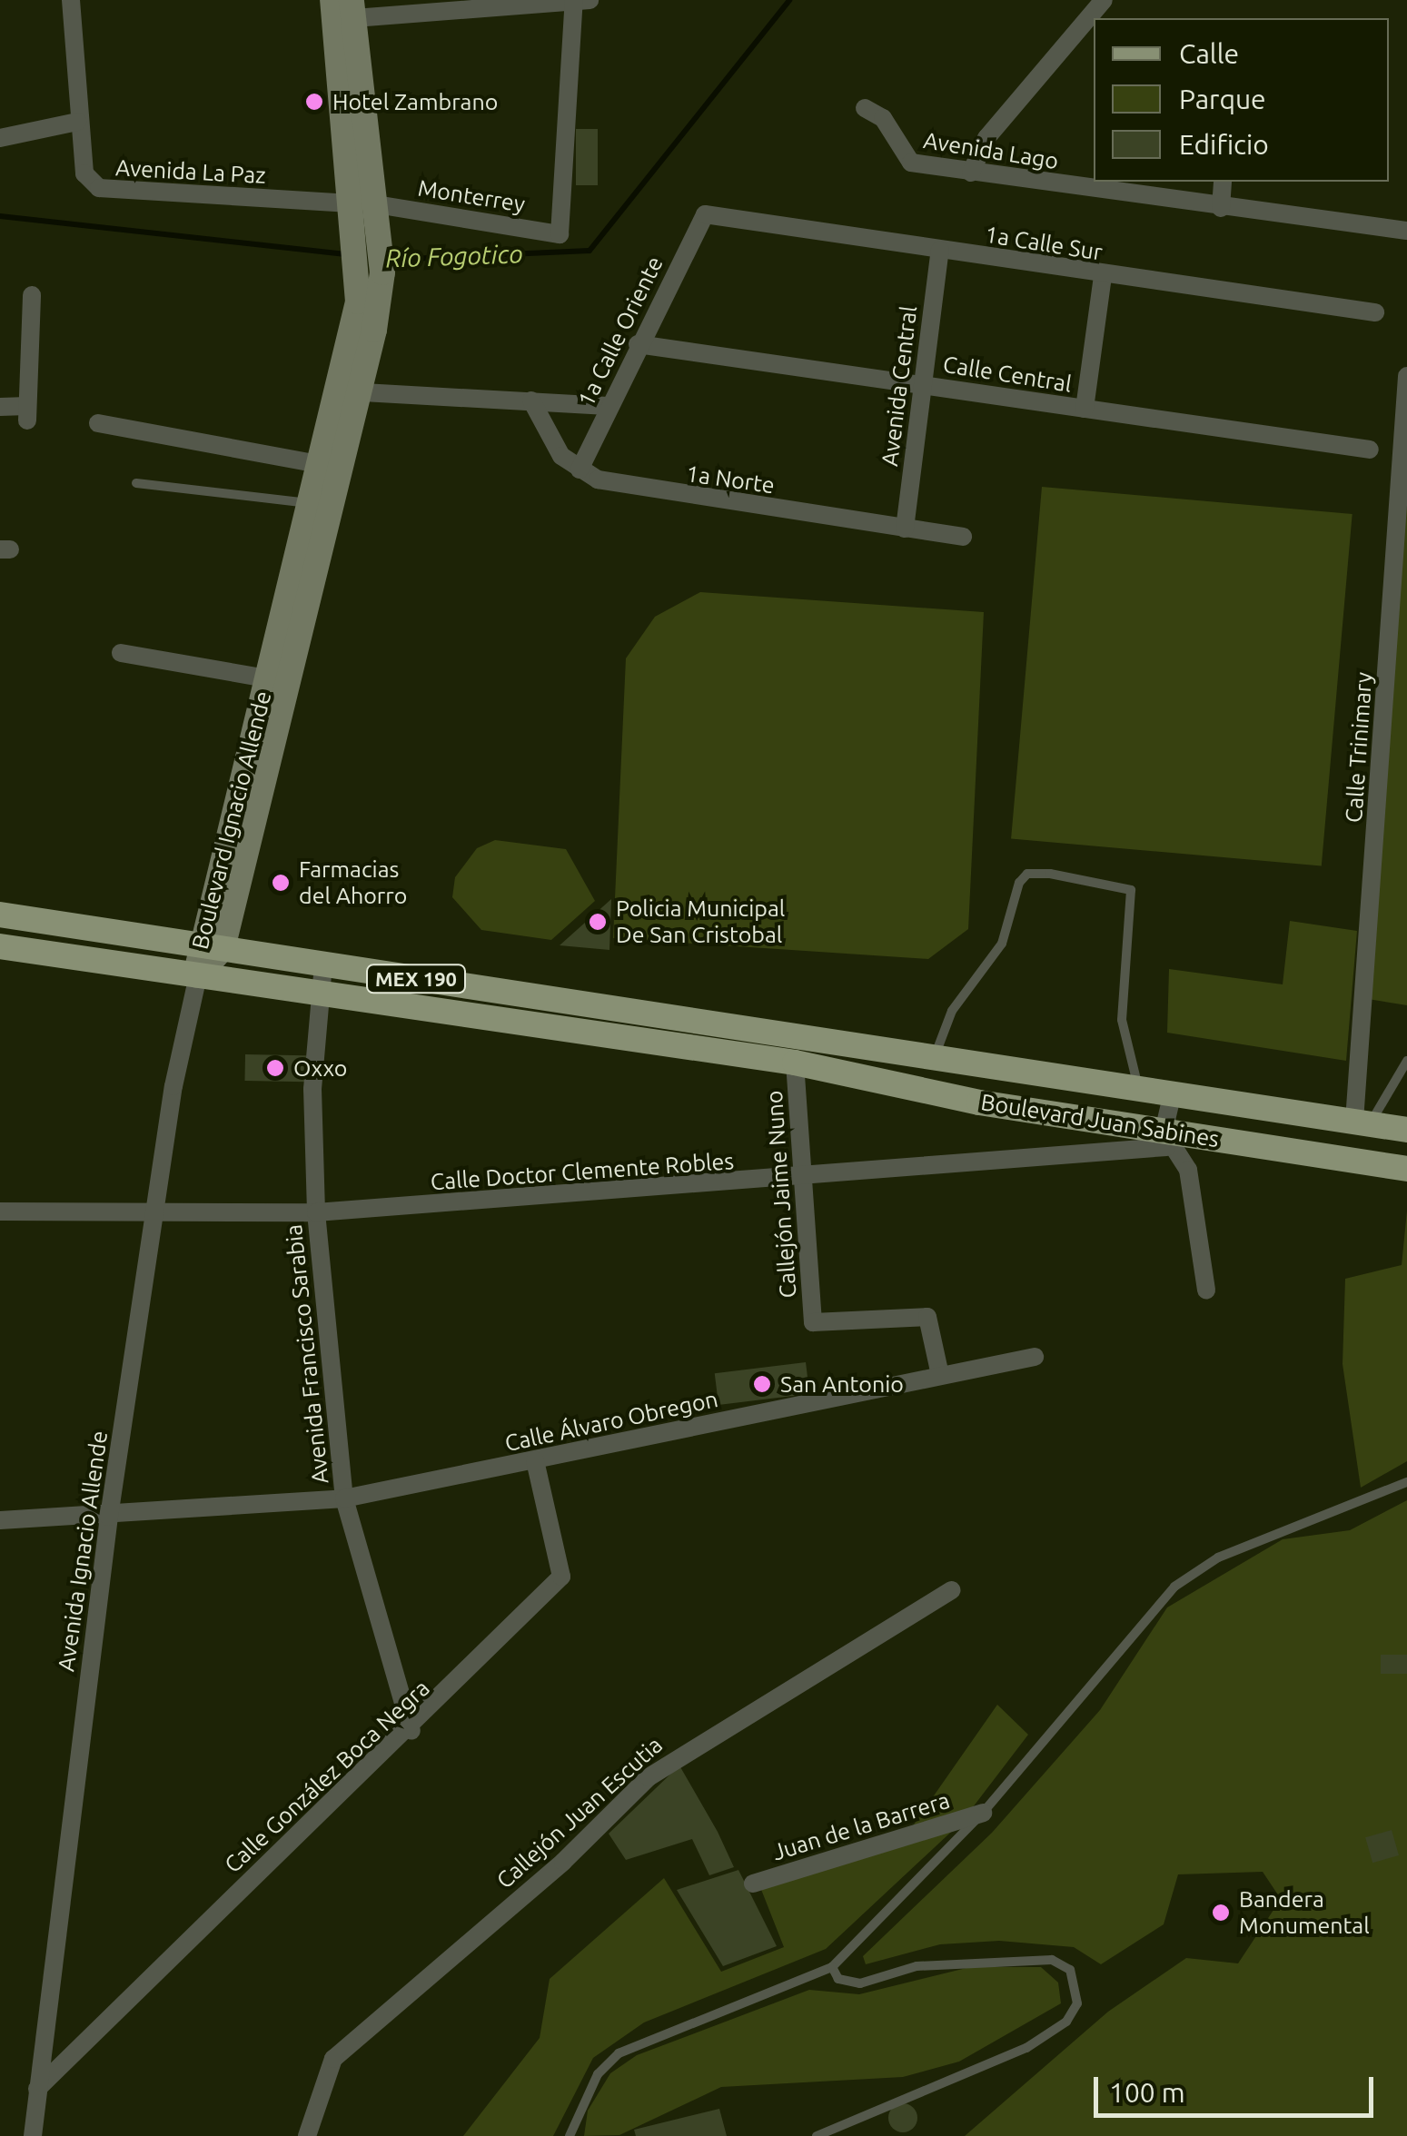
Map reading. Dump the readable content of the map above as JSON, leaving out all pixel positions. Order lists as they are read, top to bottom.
{
  "streets": {
    "main road": ["Boulevard Ignacio Allende", "MEX 190", "Boulevard Juan Sabines"],
    "street": [
      "Avenida Lago",
      "Avenida La Paz",
      "Monterrey",
      "1a Calle Sur",
      "1a Calle Oriente",
      "Calle Central",
      "Avenida Central",
      "1a Norte",
      "Calle Trinimary",
      "Calle Doctor Clemente Robles",
      "Callejón Jaime Nuno",
      "Avenida Francisco Sarabia",
      "Calle Álvaro Obregon",
      "Avenida Ignacio Allende",
      "Calle González Boca Negra",
      "Callejón Juan Escutia",
      "Juan de la Barrera"
    ]
  },
  "crossings": [
    ["Avenida La Paz", "Monterrey"],
    ["Avenida La Paz", "Boulevard Ignacio Allende"],
    ["Monterrey", "Boulevard Ignacio Allende"],
    ["1a Calle Sur", "1a Calle Oriente"],
    ["1a Calle Sur", "Avenida Central"],
    ["1a Calle Oriente", "Calle Central"],
    ["1a Calle Oriente", "1a Norte"],
    ["Calle Central", "Avenida Central"],
    ["Avenida Central", "1a Norte"],
    ["Calle Trinimary", "Boulevard Juan Sabines"],
    ["Boulevard Ignacio Allende", "MEX 190"],
    ["Boulevard Ignacio Allende", "Avenida Ignacio Allende"],
    ["MEX 190", "Boulevard Juan Sabines"],
    ["MEX 190", "Callejón Jaime Nuno"],
    ["MEX 190", "Avenida Francisco Sarabia"],
    ["MEX 190", "Avenida Ignacio Allende"],
    ["Boulevard Juan Sabines", "Calle Doctor Clemente Robles"],
    ["Boulevard Juan Sabines", "Callejón Jaime Nuno"],
    ["Boulevard Juan Sabines", "Avenida Francisco Sarabia"],
    ["Calle Doctor Clemente Robles", "Callejón Jaime Nuno"],
    ["Calle Doctor Clemente Robles", "Avenida Francisco Sarabia"],
    ["Calle Doctor Clemente Robles", "Avenida Ignacio Allende"],
    ["Callejón Jaime Nuno", "Calle Álvaro Obregon"],
    ["Avenida Francisco Sarabia", "Calle Álvaro Obregon"],
    ["Avenida Francisco Sarabia", "Calle González Boca Negra"],
    ["Calle Álvaro Obregon", "Avenida Ignacio Allende"],
    ["Calle Álvaro Obregon", "Calle González Boca Negra"],
    ["Avenida Ignacio Allende", "Calle González Boca Negra"]
  ],
  "water": ["Río Fogotico"],
  "places": [
    "Hotel Zambrano",
    "Farmacias del Ahorro",
    "Policia Municipal De San Cristobal",
    "Oxxo",
    "San Antonio",
    "Bandera Monumental"
  ],
  "legend": ["Calle", "Parque", "Edificio"],
  "scale_bar": "100 m"
}
